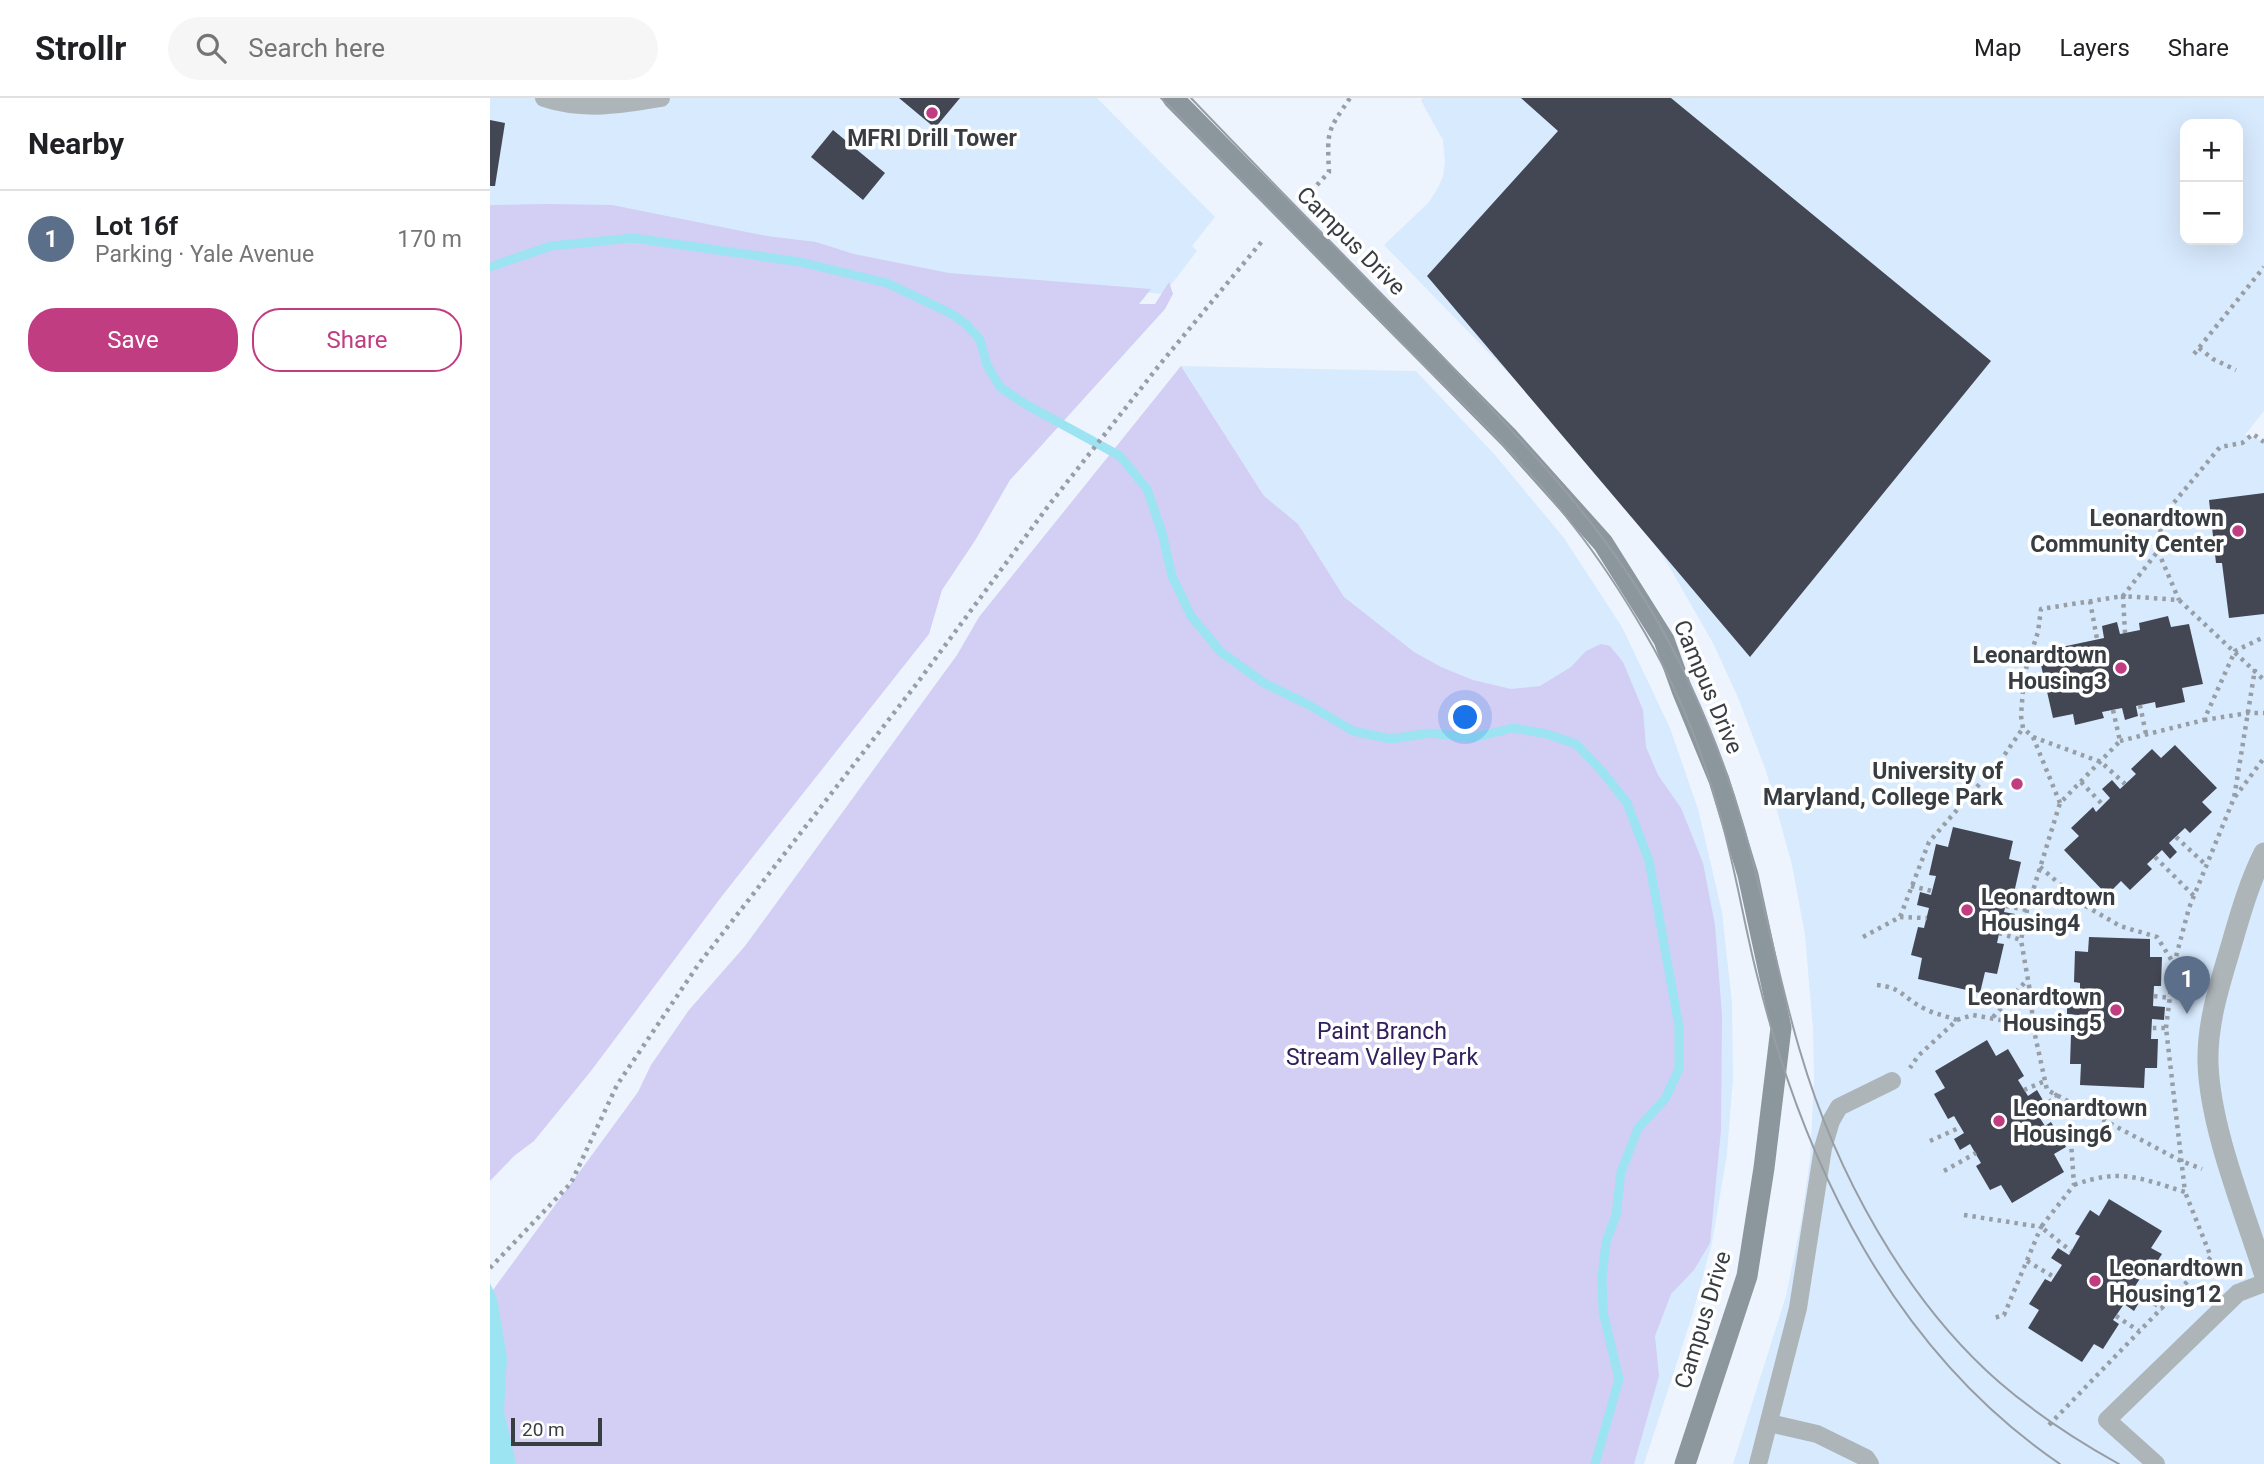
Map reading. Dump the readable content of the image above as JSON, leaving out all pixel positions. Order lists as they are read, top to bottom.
{
  "streets": {
    "main road": ["Campus Drive"]
  },
  "parks": ["Paint Branch Stream Valley Park"],
  "places": [
    "MFRI Drill Tower",
    "Leonardtown Community Center",
    "Leonardtown Housing3",
    "University of Maryland, College Park",
    "Leonardtown Housing4",
    "Leonardtown Housing5",
    "Leonardtown Housing6",
    "Leonardtown Housing12"
  ],
  "scale_bar": "20 m",
  "page": {
    "header": "Strollr",
    "search": "Search here",
    "nav": ["Map", "Layers", "Share"],
    "heading": "Nearby",
    "map_buttons": ["+", "−"],
    "list": [
      {
        "mark": "1",
        "name": "Lot 16f",
        "note": "Parking · Yale Avenue",
        "value": "170 m"
      }
    ],
    "buttons": ["Save", "Share"],
    "pins": "1",
    "scale": "20 m"
  }
}
